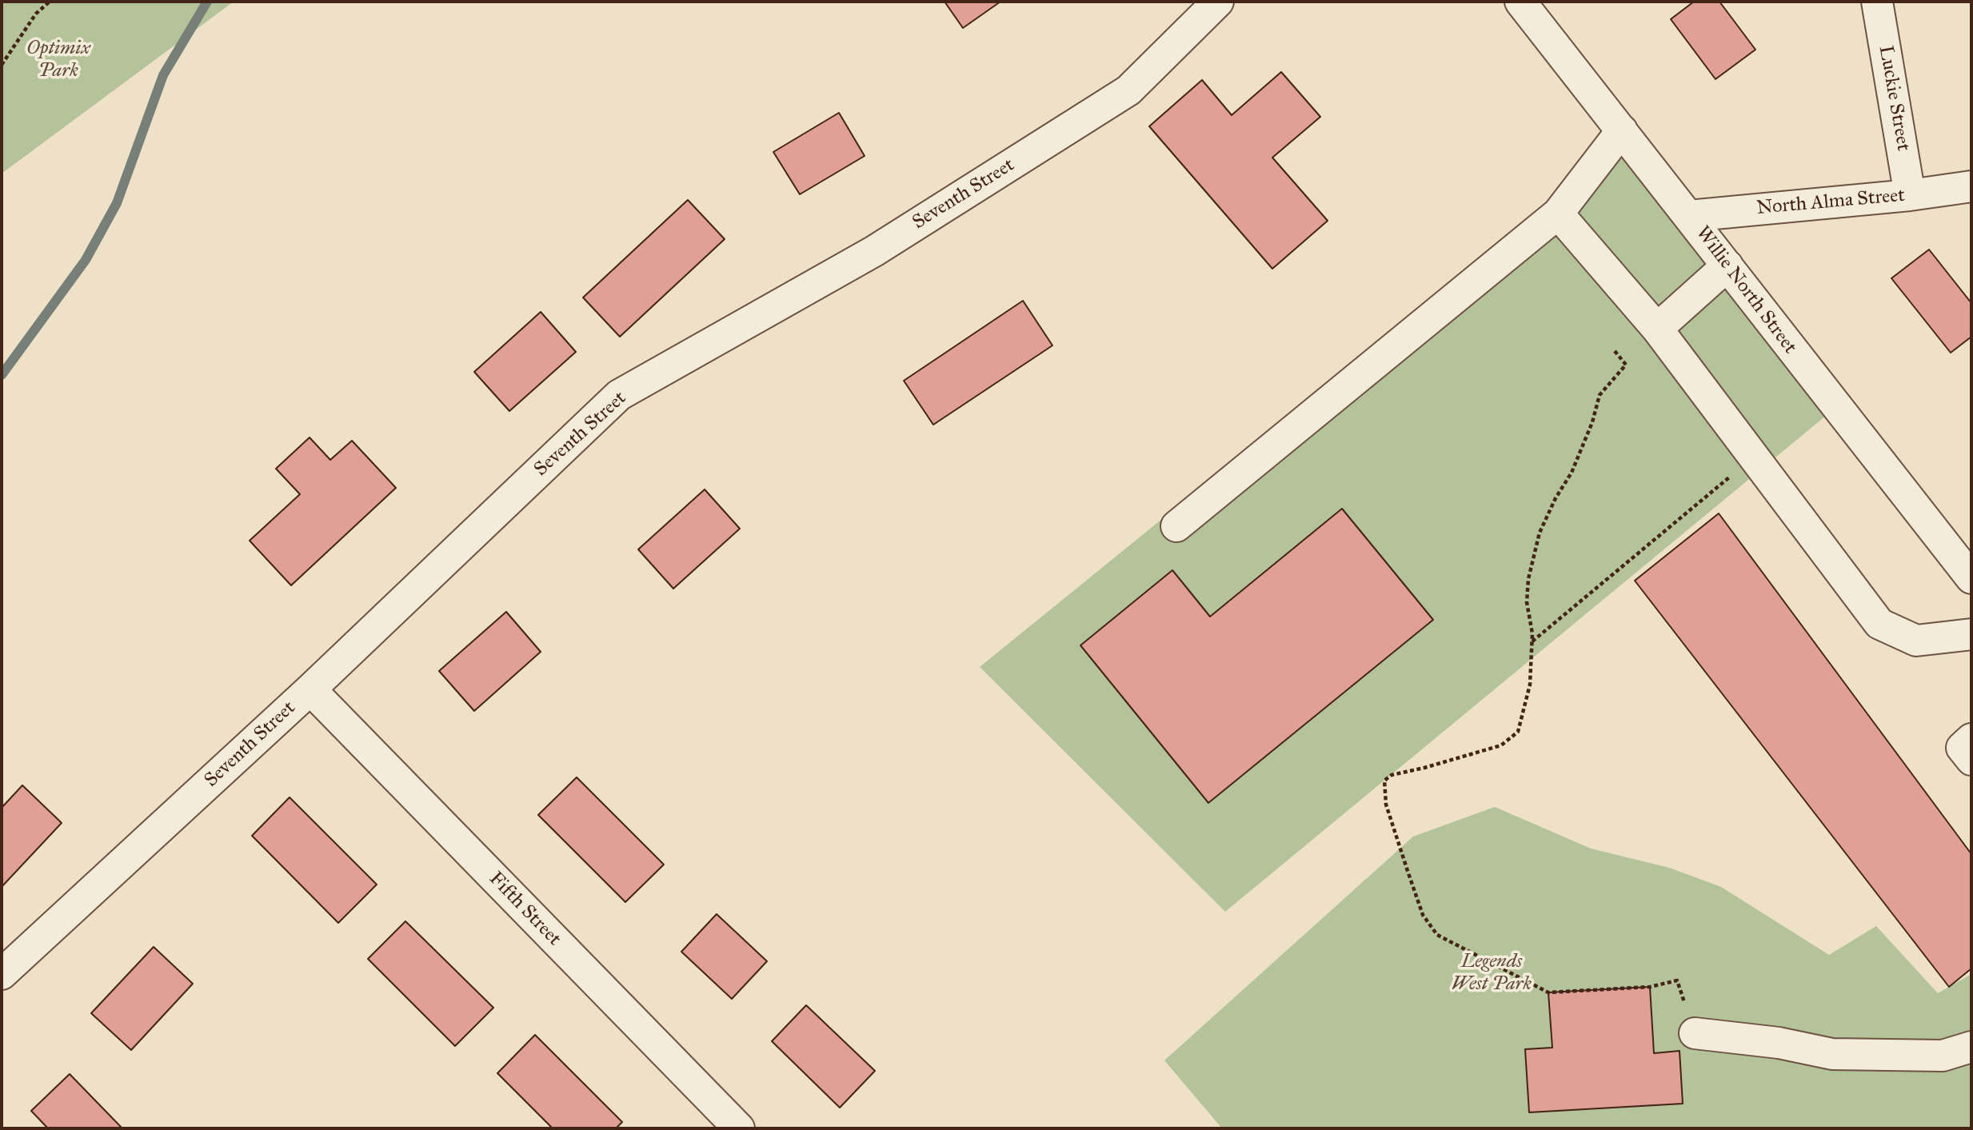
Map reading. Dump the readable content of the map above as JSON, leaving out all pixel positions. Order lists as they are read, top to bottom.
{
  "streets": {
    "street": [
      "Luckie Street",
      "Seventh Street",
      "North Alma Street",
      "Willie North Street",
      "Fifth Street"
    ]
  },
  "crossings": [
    ["Luckie Street", "North Alma Street"],
    ["Seventh Street", "Fifth Street"],
    ["North Alma Street", "Willie North Street"]
  ],
  "parks": ["Optimix Park", "Legends West Park"]
}
